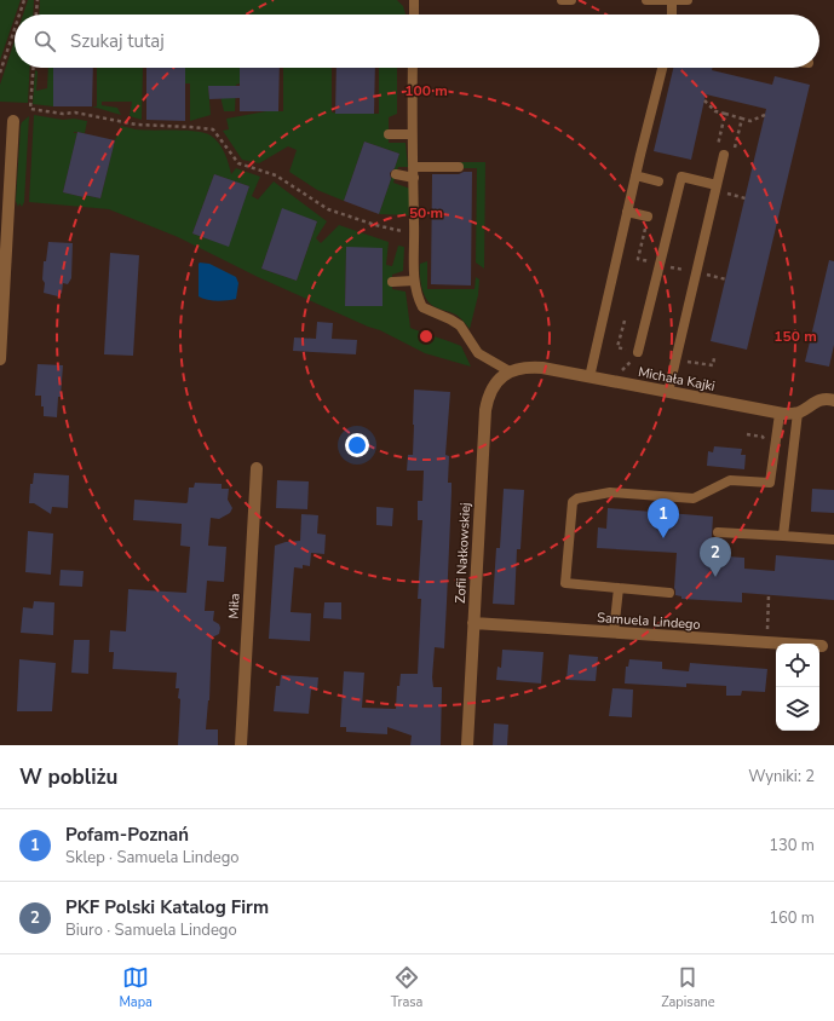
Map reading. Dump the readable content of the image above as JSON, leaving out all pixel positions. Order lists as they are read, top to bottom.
{
  "streets": {
    "street": [
      "Michała Kajki",
      "Zofii Nałkowskiej",
      "Miła",
      "Samuela Lindego"
    ]
  },
  "crossings": [
    ["Michała Kajki", "Zofii Nałkowskiej"],
    ["Zofii Nałkowskiej", "Samuela Lindego"]
  ],
  "page": {
    "search": "Szukaj tutaj",
    "pins": ["1", "2"],
    "heading": ["W pobliżu", "Wyniki: 2"],
    "list": [
      {
        "mark": "1",
        "name": "Pofam-Poznań",
        "note": "Sklep · Samuela Lindego",
        "value": "130 m"
      },
      {
        "mark": "2",
        "name": "PKF Polski Katalog Firm",
        "note": "Biuro · Samuela Lindego",
        "value": "160 m"
      }
    ],
    "nav": ["Mapa", "Trasa", "Zapisane"]
  },
  "rings": ["100 m", "50 m", "150 m"]
}
